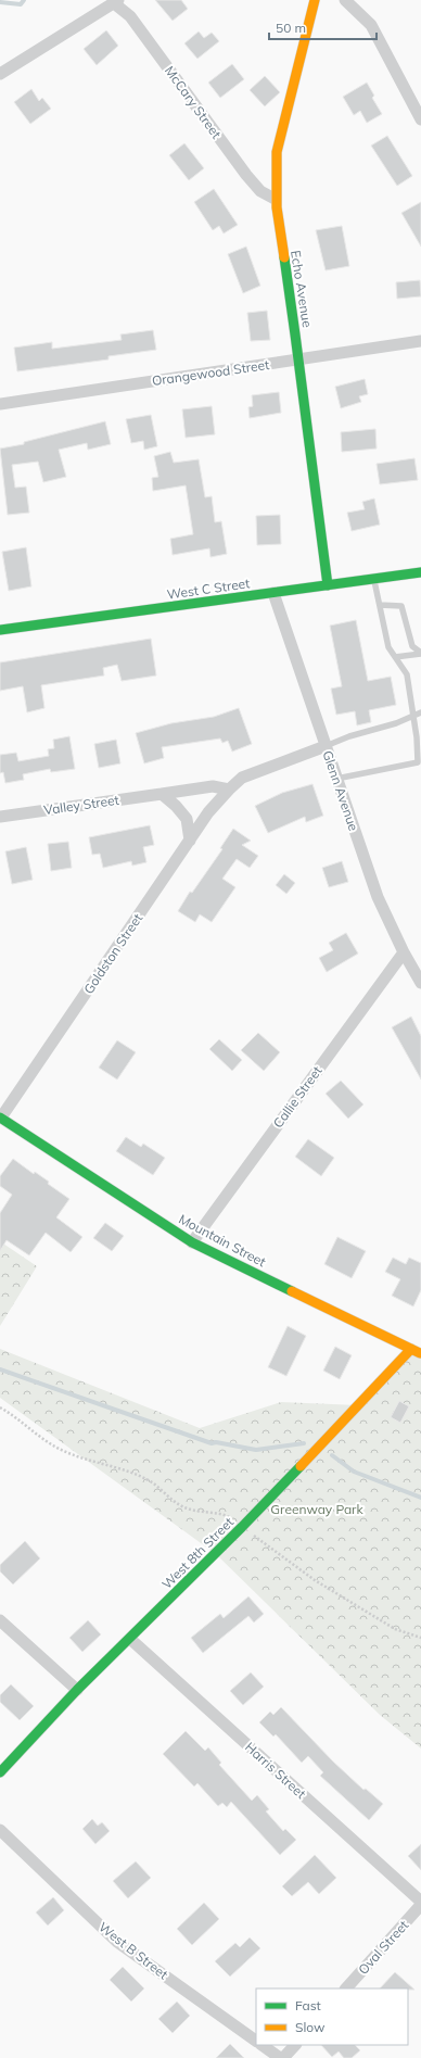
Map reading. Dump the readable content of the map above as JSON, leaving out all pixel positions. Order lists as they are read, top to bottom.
{
  "streets": {
    "street": [
      "McCary Street",
      "Echo Avenue",
      "Orangewood Street",
      "West C Street",
      "Glenn Avenue",
      "Valley Street",
      "Goldston Street",
      "Callie Street",
      "Mountain Street",
      "West 8th Street",
      "Harris Street",
      "Oval Street",
      "West B Street"
    ]
  },
  "crossings": [
    ["McCary Street", "Echo Avenue"],
    ["Echo Avenue", "Orangewood Street"],
    ["Echo Avenue", "West C Street"],
    ["West C Street", "Glenn Avenue"],
    ["Glenn Avenue", "Callie Street"],
    ["Valley Street", "Goldston Street"],
    ["Goldston Street", "Mountain Street"],
    ["Callie Street", "Mountain Street"],
    ["Mountain Street", "West 8th Street"],
    ["West 8th Street", "Harris Street"]
  ],
  "parks": ["Greenway Park"],
  "legend": ["Fast", "Slow"],
  "scale_bar": "50 m"
}
